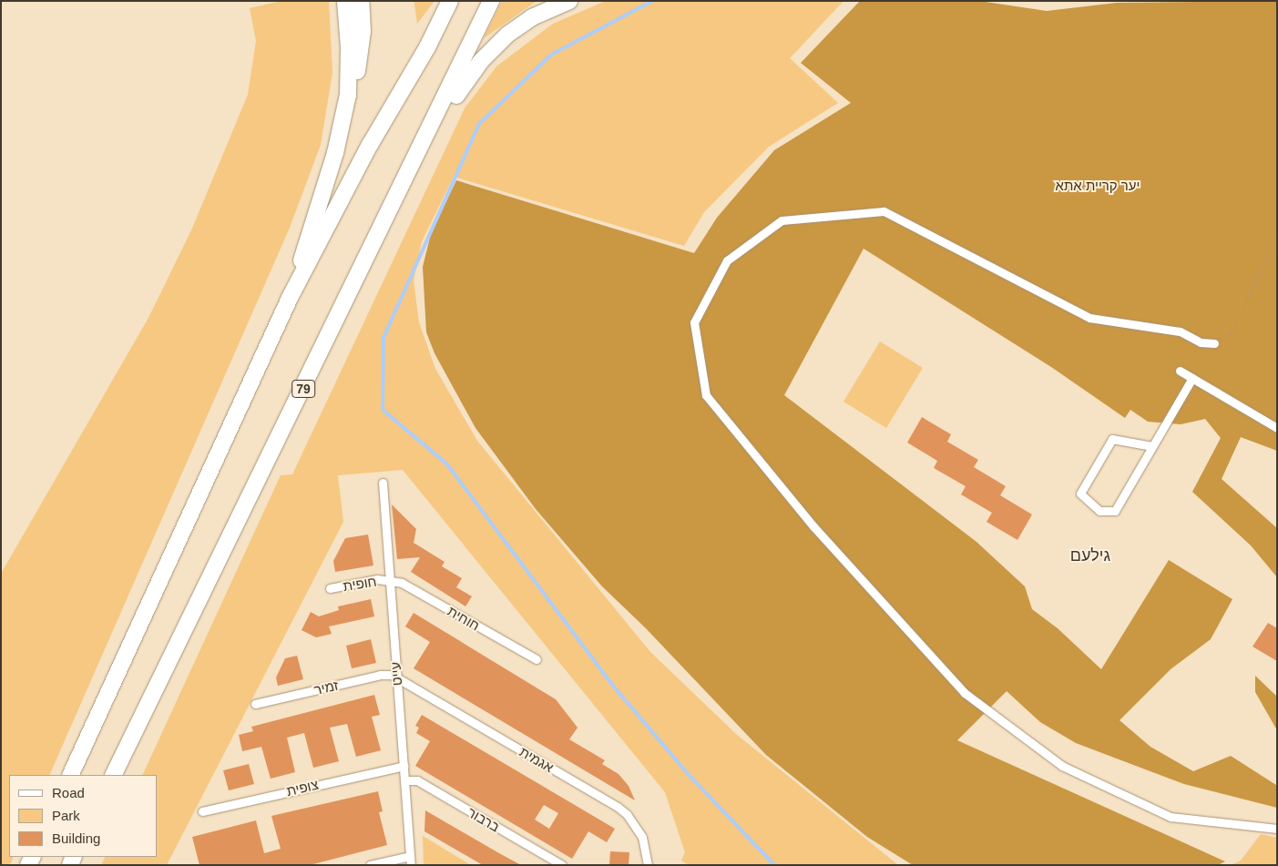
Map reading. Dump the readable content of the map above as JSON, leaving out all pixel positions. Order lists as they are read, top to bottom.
{
  "streets": {
    "highway": ["79"],
    "street": [
      "חופית",
      "חוחית",
      "עייט",
      "זמיר",
      "אגמית",
      "צופית",
      "ברבור"
    ]
  },
  "crossings": [
    ["חופית", "חוחית"],
    ["חופית", "עייט"],
    ["חוחית", "עייט"],
    ["עייט", "זמיר"],
    ["עייט", "אגמית"],
    ["עייט", "צופית"],
    ["עייט", "ברבור"],
    ["זמיר", "אגמית"]
  ],
  "districts": ["גילעם"],
  "parks": ["יער קריית אתא"],
  "legend": ["Road", "Park", "Building"]
}
